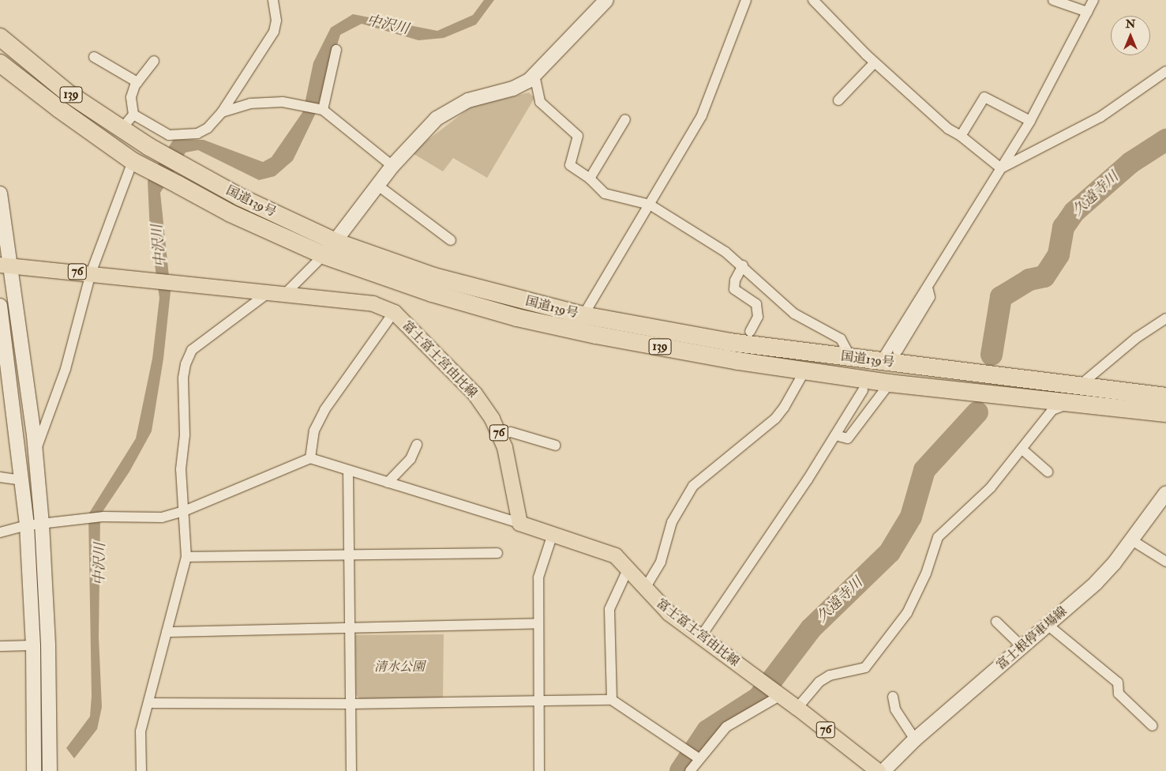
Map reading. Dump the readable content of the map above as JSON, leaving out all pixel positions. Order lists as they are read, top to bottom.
{
  "streets": {
    "highway": ["139", "国道139号"],
    "main road": ["76", "富士富士宮由比線"],
    "street": ["富士根停車場線"]
  },
  "water": ["中沢川", "久遠寺川"],
  "parks": ["清水公園"],
  "north": "top"
}
